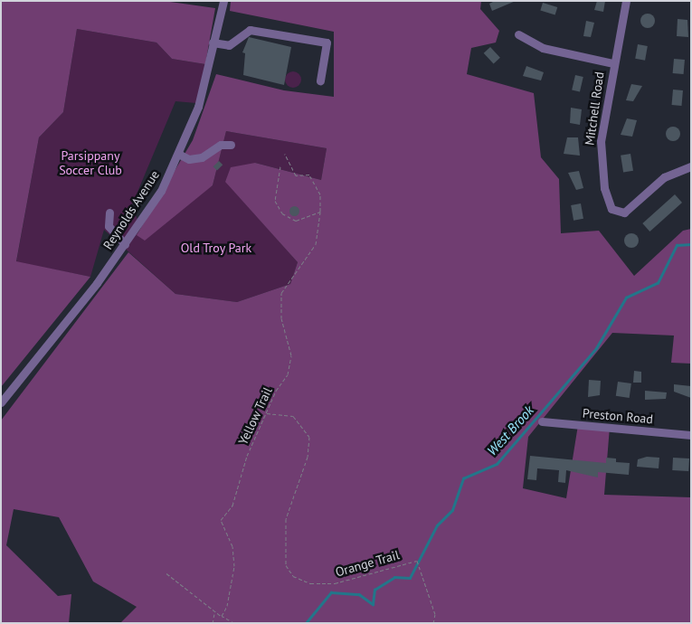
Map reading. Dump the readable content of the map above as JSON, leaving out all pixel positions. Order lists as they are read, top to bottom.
{
  "streets": {
    "street": ["Mitchell Road", "Reynolds Avenue", "Preston Road"],
    "path": ["Yellow Trail", "Orange Trail"]
  },
  "crossings": [
    ["Yellow Trail", "Orange Trail"]
  ],
  "water": ["West Brook"],
  "parks": ["Parsippany Soccer Club", "Old Troy Park"]
}
